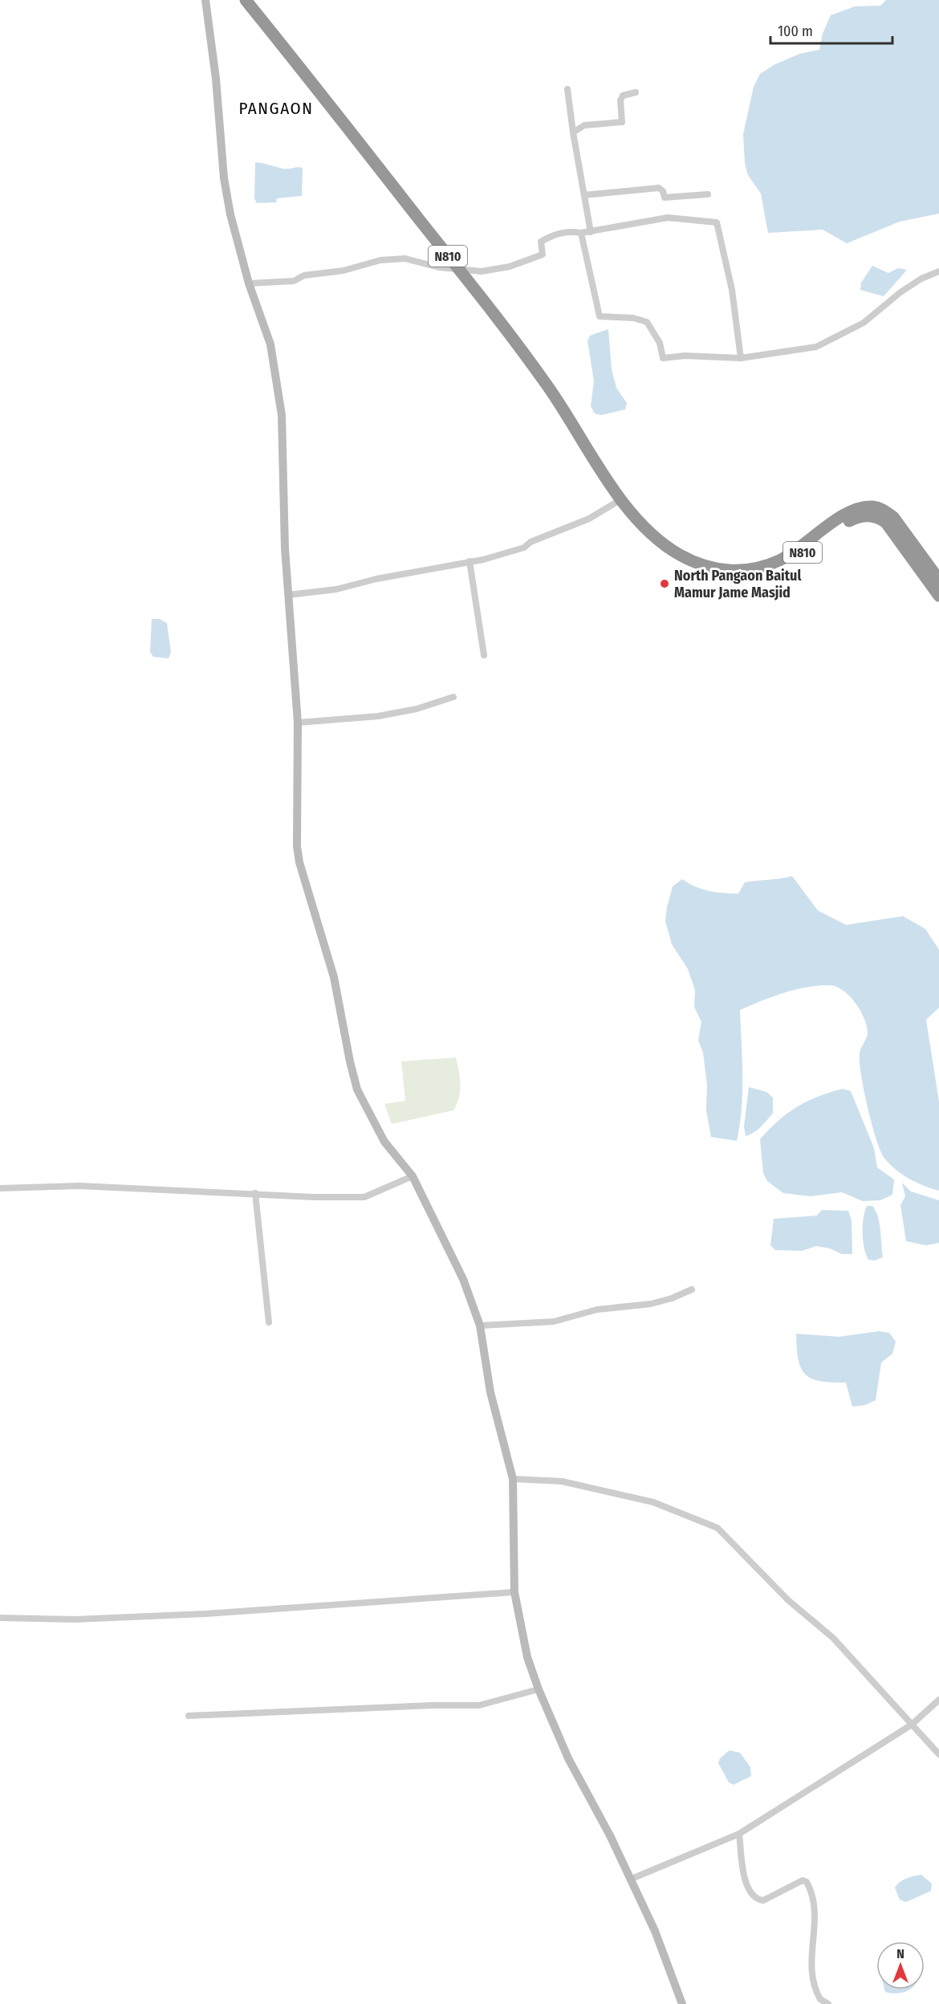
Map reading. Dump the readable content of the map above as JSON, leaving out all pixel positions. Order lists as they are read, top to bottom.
{
  "streets": {
    "highway": ["N810"]
  },
  "districts": ["PANGAON"],
  "places": ["North Pangaon Baitul Mamur Jame Masjid"],
  "scale_bar": "100 m",
  "north": "top"
}
